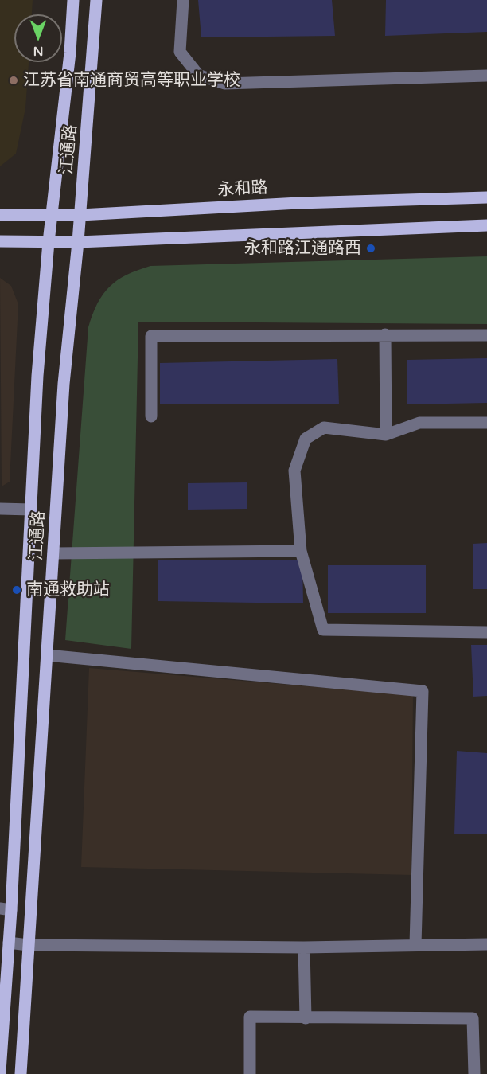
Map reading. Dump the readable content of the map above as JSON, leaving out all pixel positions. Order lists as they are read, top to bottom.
{
  "streets": {
    "main road": ["江通路", "永和路"]
  },
  "crossings": [
    ["江通路", "永和路"]
  ],
  "places": ["江苏省南通商贸高等职业学校", "永和路江通路西", "南通救助站"],
  "north": "bottom"
}
